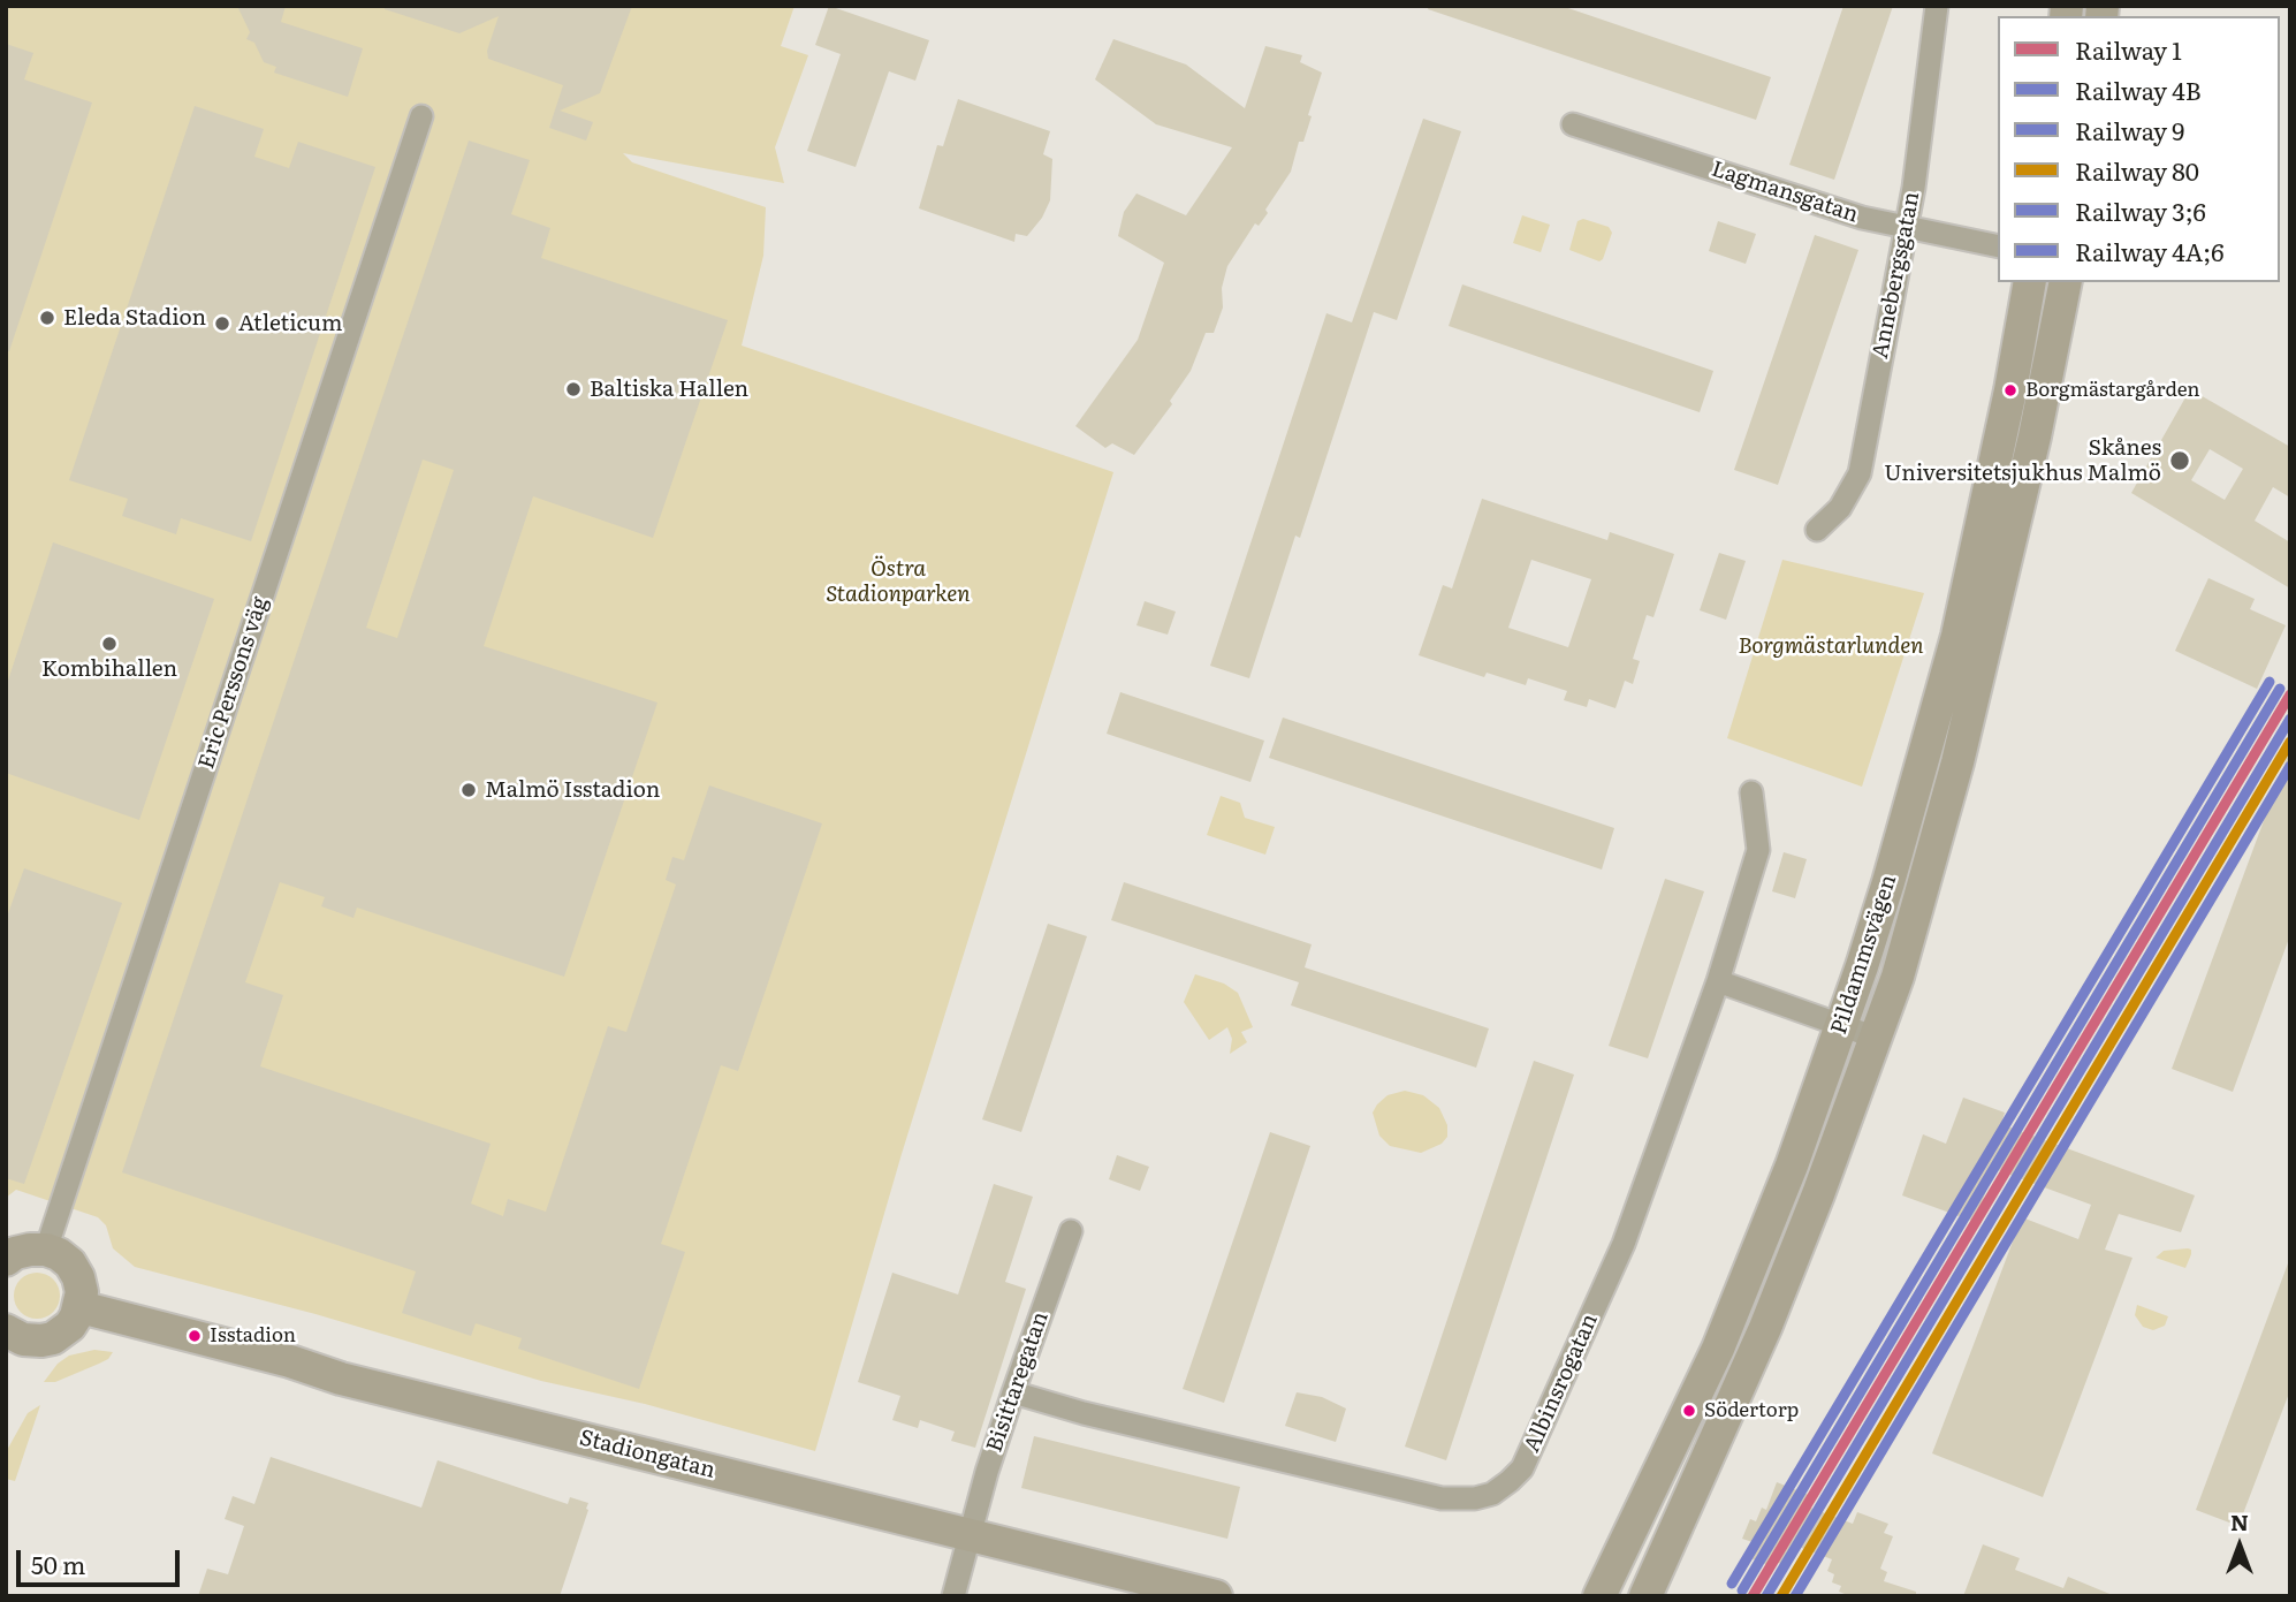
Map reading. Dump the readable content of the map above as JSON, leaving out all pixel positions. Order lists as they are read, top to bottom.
{
  "streets": {
    "main road": ["Pildammsvägen", "Stadiongatan"],
    "street": [
      "Lagmansgatan",
      "Annebergsgatan",
      "Eric Perssons väg",
      "Bisittaregatan",
      "Albinsrogatan"
    ]
  },
  "crossings": [
    ["Lagmansgatan", "Annebergsgatan"],
    ["Bisittaregatan", "Albinsrogatan"],
    ["Bisittaregatan", "Stadiongatan"]
  ],
  "parks": ["Östra Stadionparken", "Borgmästarlunden"],
  "places": [
    "Eleda Stadion",
    "Atleticum",
    "Baltiska Hallen",
    "Borgmästargården",
    "Skånes Universitetsjukhus Malmö",
    "Kombihallen",
    "Malmö Isstadion",
    "Isstadion",
    "Södertorp"
  ],
  "lines": [
    "rail line 3;6",
    "rail line 9",
    "rail line 1",
    "rail line 4B",
    "rail line 80",
    "rail line 4A;6"
  ],
  "legend": [
    "Railway 1",
    "Railway 4B",
    "Railway 9",
    "Railway 80",
    "Railway 3;6",
    "Railway 4A;6"
  ],
  "scale_bar": "50 m",
  "north": "top"
}
